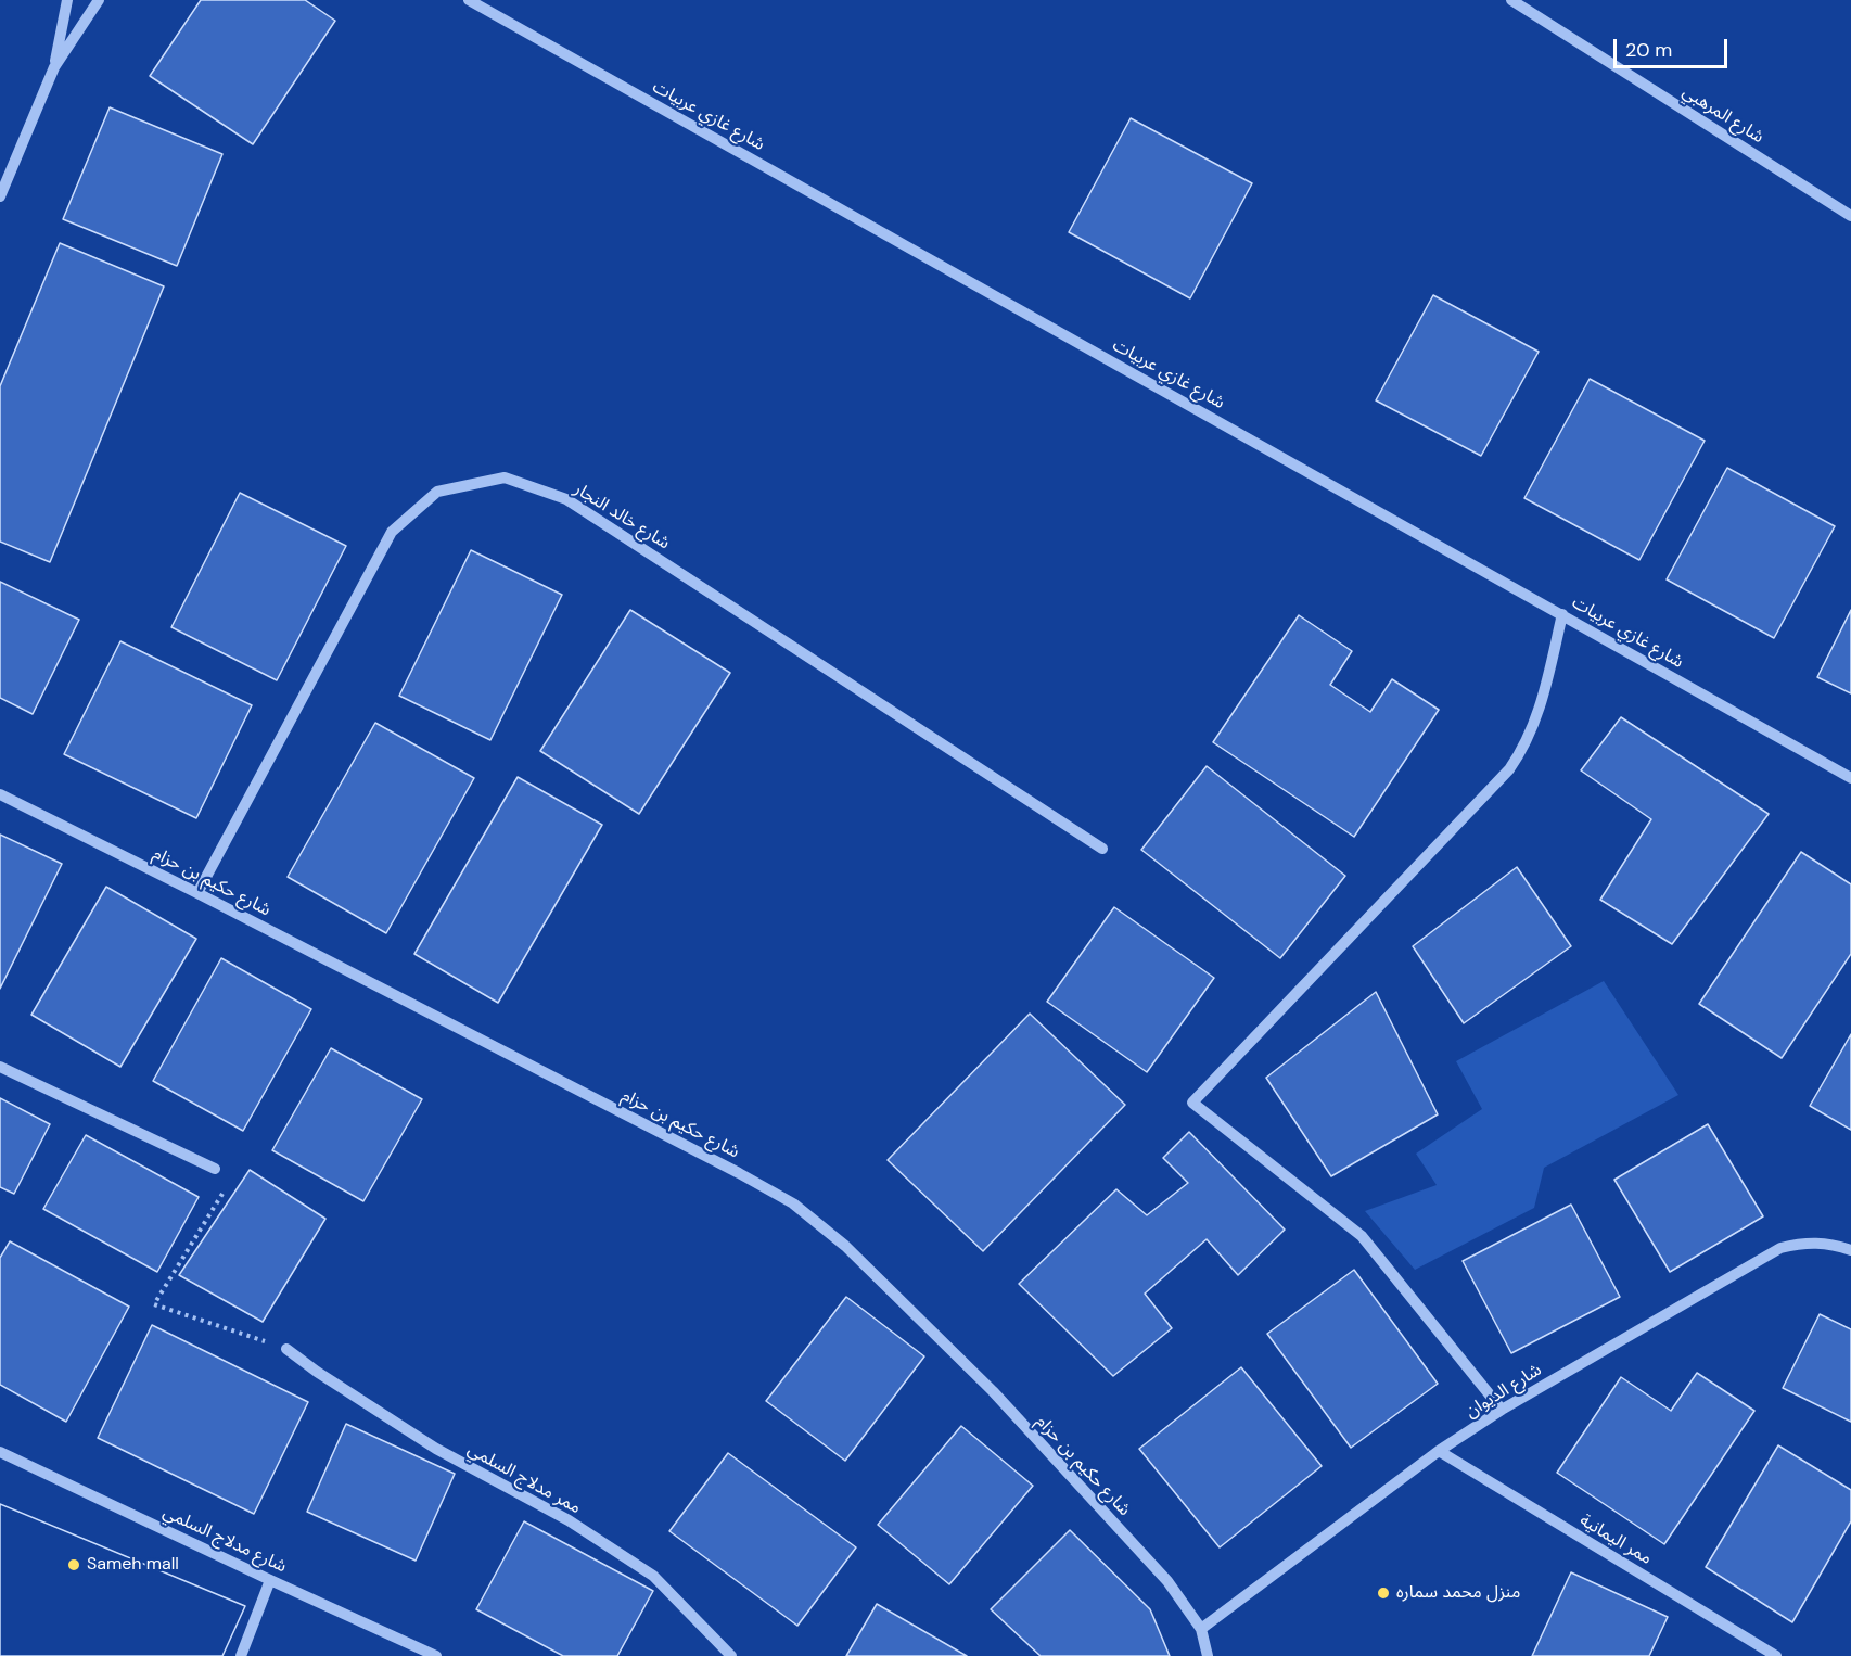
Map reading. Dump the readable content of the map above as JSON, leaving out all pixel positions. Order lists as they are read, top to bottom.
{
  "streets": {
    "street": [
      "شارع المرهبي",
      "شارع غازي عربيات",
      "شارع خالد النجار",
      "شارع حكيم بن حزام",
      "شارع الديوان",
      "ممر مدلاج السلمي",
      "شارع مدلاج السلمي",
      "ممر اليمانية"
    ]
  },
  "crossings": [
    ["شارع خالد النجار", "شارع حكيم بن حزام"],
    ["شارع حكيم بن حزام", "شارع الديوان"],
    ["شارع الديوان", "ممر اليمانية"]
  ],
  "places": ["Sameh mall", "منزل محمد سماره"],
  "scale_bar": "20 m"
}
